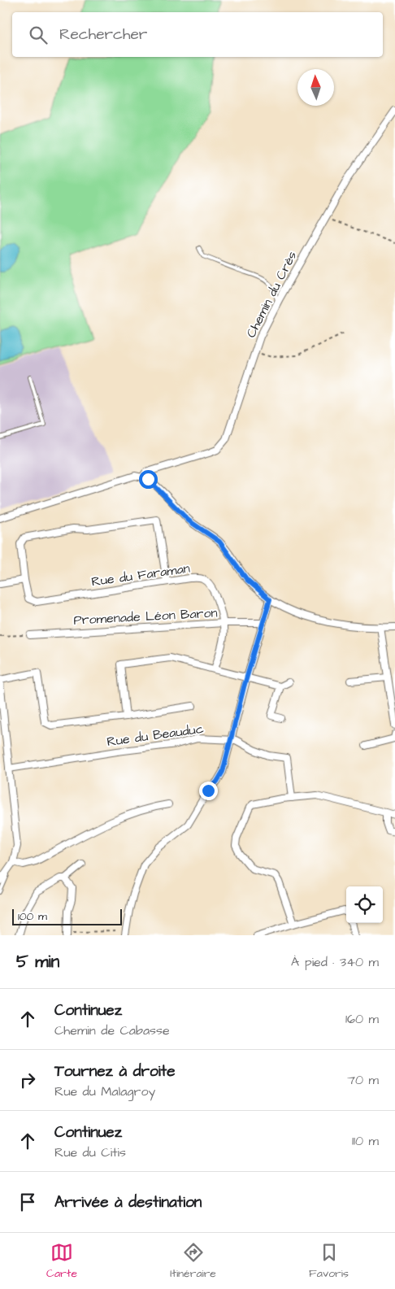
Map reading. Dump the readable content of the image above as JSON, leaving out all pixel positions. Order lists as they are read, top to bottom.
{
  "streets": {
    "street": [
      "Chemin du Crès",
      "Rue du Faraman",
      "Promenade Léon Baron",
      "Rue du Beauduc"
    ]
  },
  "crossings": [
    ["Rue du Faraman", "Promenade Léon Baron"]
  ],
  "scale_bar": "100 m",
  "north": "top",
  "page": {
    "search": "Rechercher",
    "scale": "100 m",
    "heading": ["5 min", "À pied · 340 m"],
    "list": [
      ["Continuez", "Chemin de Cabasse", "160 m"],
      ["Tournez à droite", "Rue du Malagroy", "70 m"],
      ["Continuez", "Rue du Citis", "110 m"],
      "Arrivée à destination"
    ],
    "nav": ["Carte", "Itinéraire", "Favoris"]
  }
}
